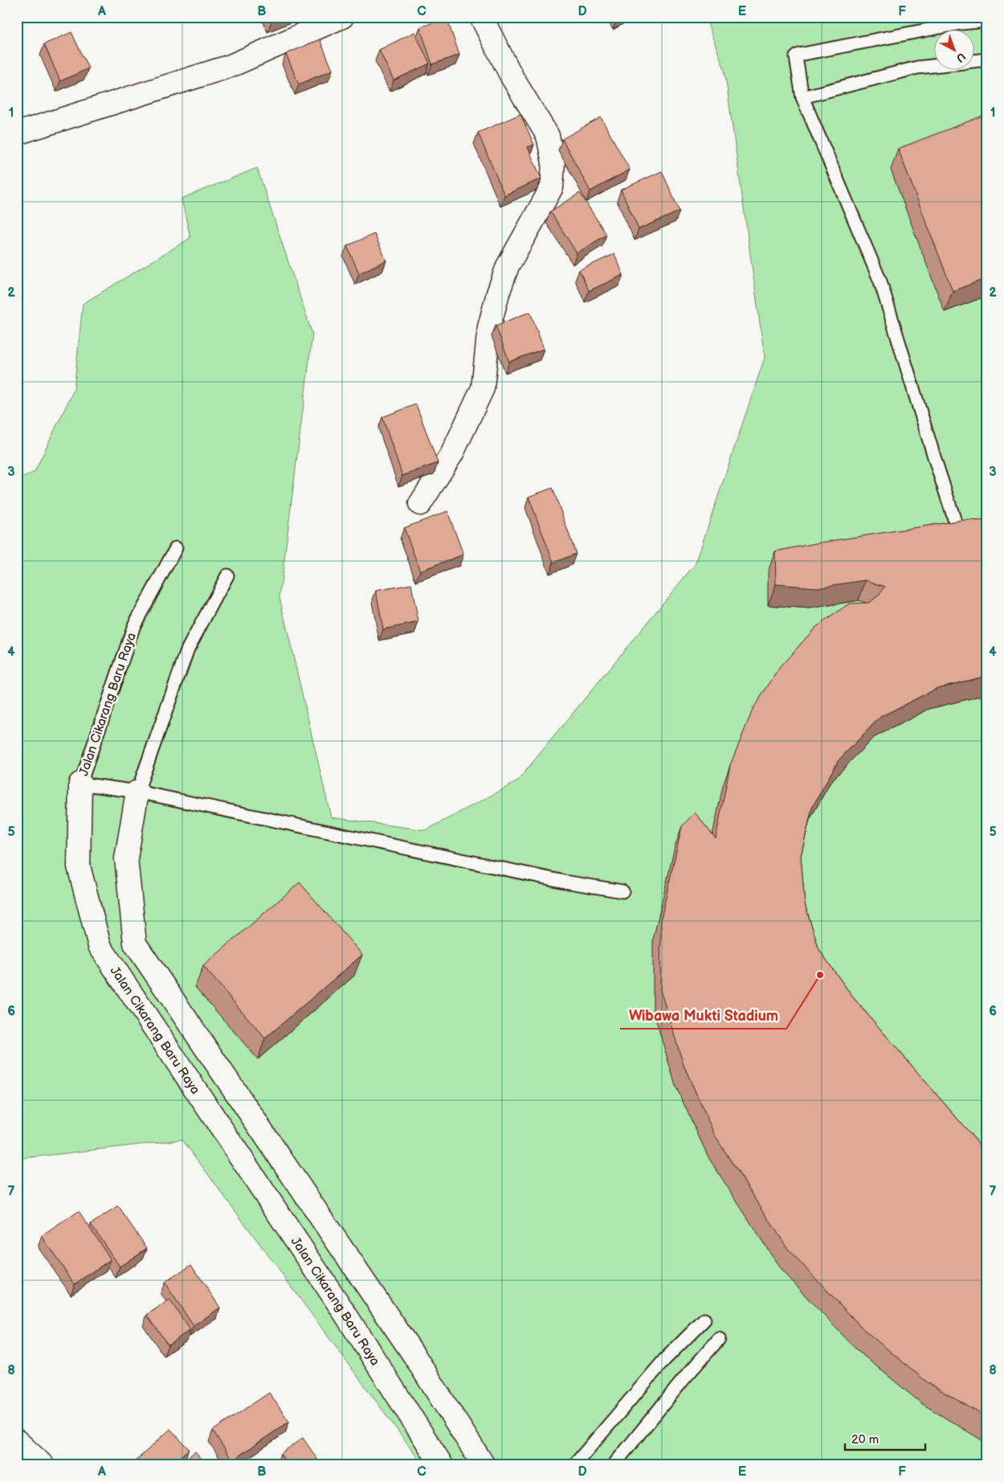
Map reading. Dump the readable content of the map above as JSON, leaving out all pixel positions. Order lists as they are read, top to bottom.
{
  "streets": {
    "street": ["Jalan Cikarang Baru Raya"]
  },
  "places": ["Wibawa Mukti Stadium"],
  "scale_bar": "20 m",
  "north": "bottom right",
  "grid": {
    "columns": [
      "A",
      "B",
      "C",
      "D",
      "E",
      "F"
    ],
    "rows": [
      "1",
      "2",
      "3",
      "4",
      "5",
      "6",
      "7",
      "8"
    ]
  }
}
